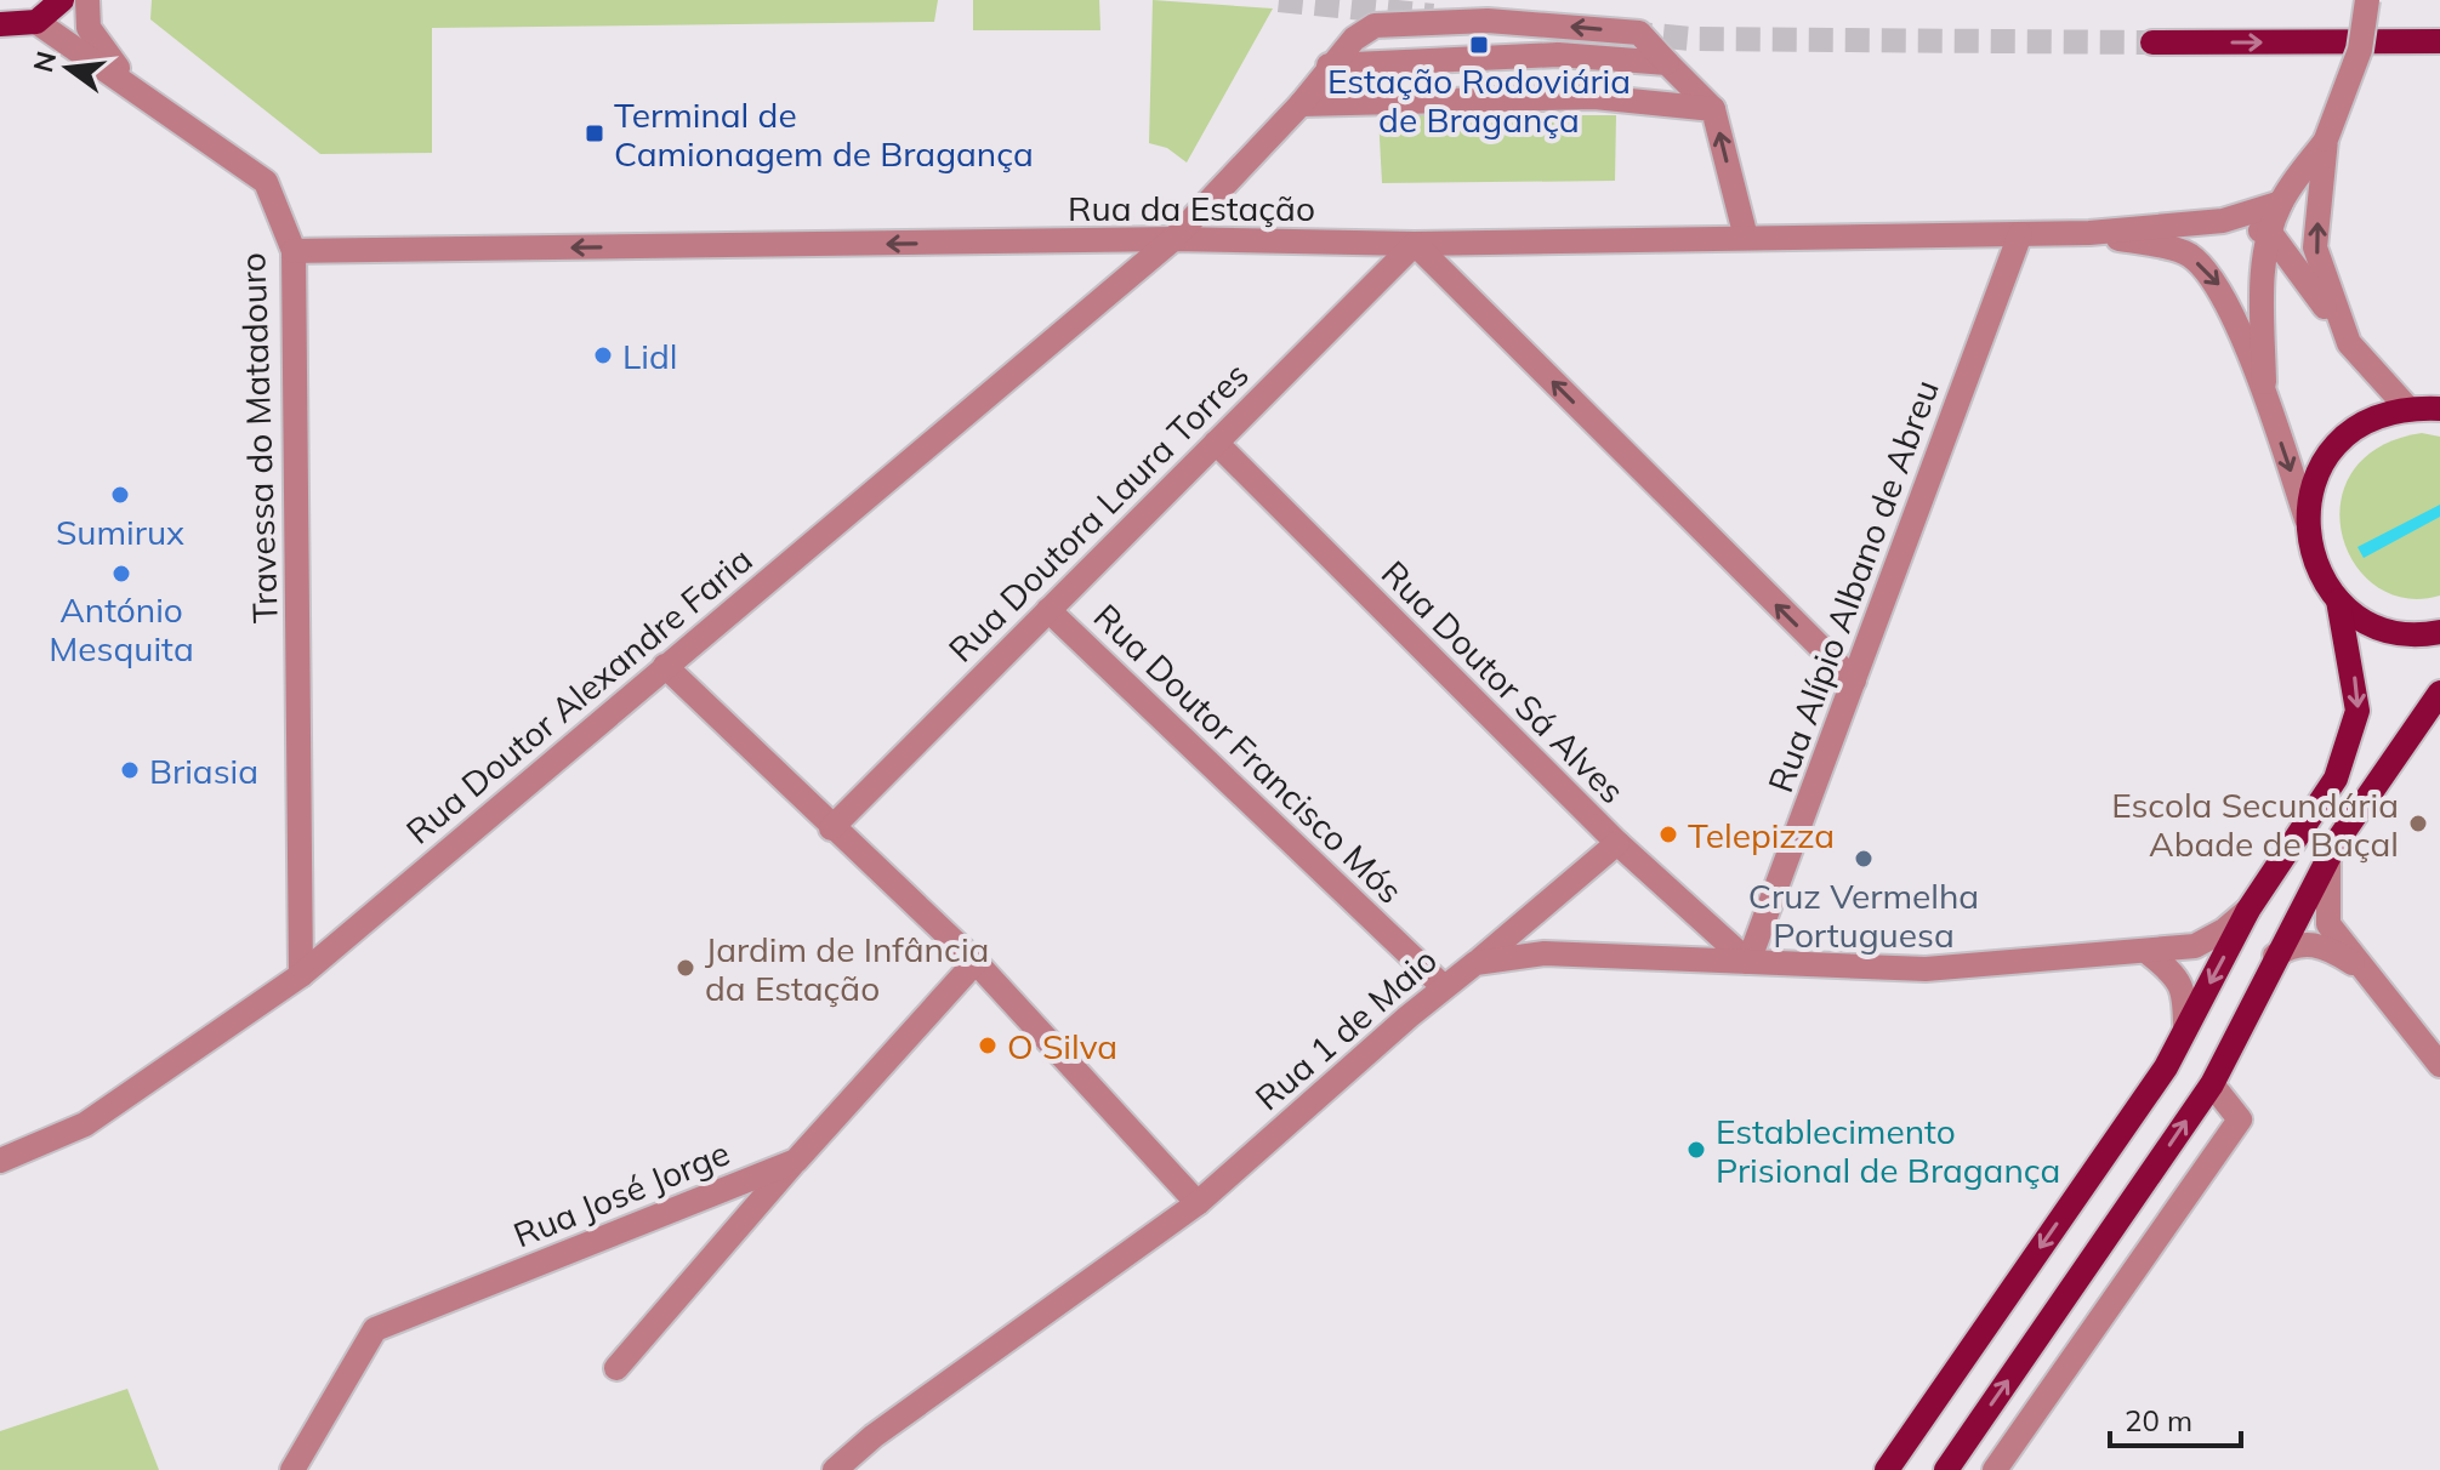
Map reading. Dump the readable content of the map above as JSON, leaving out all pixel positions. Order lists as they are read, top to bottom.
{
  "streets": {
    "street": [
      "Rua da Estação",
      "Travessa do Matadouro",
      "Rua Doutora Laura Torres",
      "Rua Alípio Albano de Abreu",
      "Rua Doutor Sá Alves",
      "Rua Doutor Alexandre Faria",
      "Rua Doutor Francisco Mós",
      "Rua 1 de Maio",
      "Rua José Jorge"
    ]
  },
  "crossings": [
    ["Rua da Estação", "Travessa do Matadouro"],
    ["Rua da Estação", "Rua Doutora Laura Torres"],
    ["Rua da Estação", "Rua Alípio Albano de Abreu"],
    ["Rua da Estação", "Rua Doutor Alexandre Faria"],
    ["Travessa do Matadouro", "Rua Doutor Alexandre Faria"],
    ["Rua Doutora Laura Torres", "Rua Doutor Sá Alves"],
    ["Rua Doutora Laura Torres", "Rua Doutor Francisco Mós"],
    ["Rua Alípio Albano de Abreu", "Rua Doutor Sá Alves"],
    ["Rua Alípio Albano de Abreu", "Rua 1 de Maio"],
    ["Rua Doutor Sá Alves", "Rua 1 de Maio"],
    ["Rua Doutor Francisco Mós", "Rua 1 de Maio"]
  ],
  "one_way": ["Rua da Estação"],
  "places": {
    "transit": ["Estação Rodoviária de Bragança", "Terminal de Camionagem de Bragança"],
    "other": [
      "Lidl",
      "Sumirux",
      "António Mesquita",
      "Briasia",
      "Escola Secundária Abade de Baçal",
      "Telepizza",
      "Cruz Vermelha Portuguesa",
      "Jardim de Infância da Estação",
      "O Silva",
      "Establecimento Prisional de Bragança"
    ]
  },
  "scale_bar": "20 m",
  "north": "left"
}
